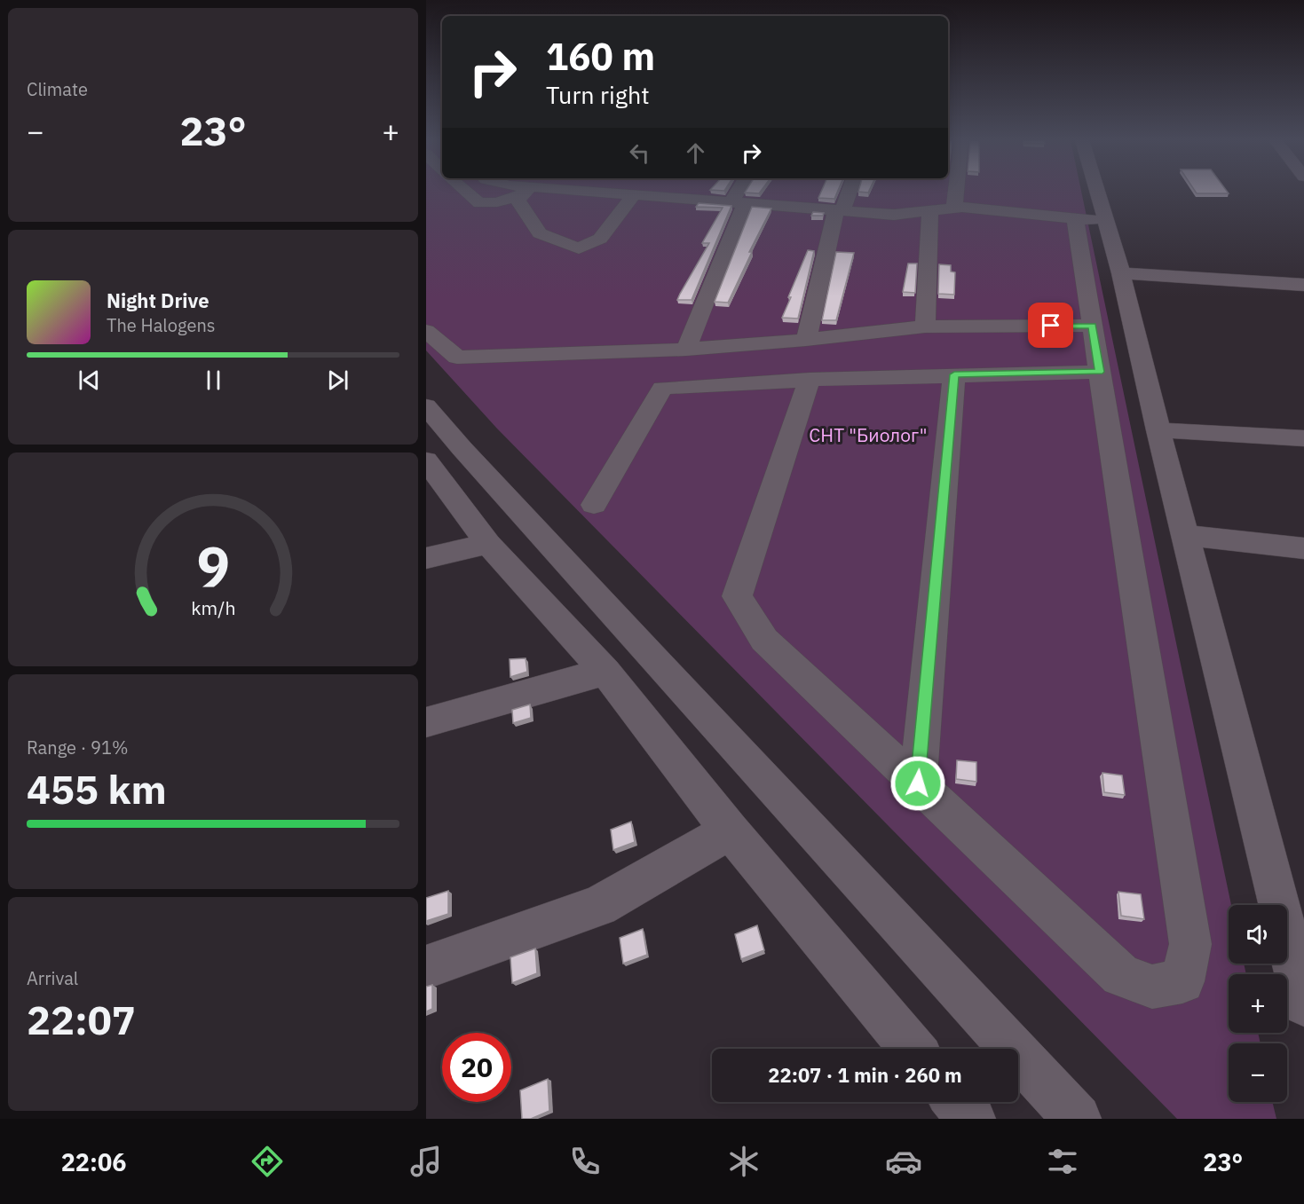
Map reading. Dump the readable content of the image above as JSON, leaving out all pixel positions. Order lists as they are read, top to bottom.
{
  "parks": ["СНТ \"Биолог\""],
  "page": {
    "tile": [
      "Climate",
      ["Range · 91%", "455 km"],
      ["Arrival", "22:07"]
    ],
    "turn": ["160 m", "Turn right"],
    "heat": ["−", "23°", "+"],
    "song": ["Night Drive", "The Halogens"],
    "map_buttons": ["+", "−"],
    "limit": "20",
    "trip": "22:07 · 1 min · 260 m",
    "tabs": ["22:06", "23°"],
    "gauge": ["9", "km/h"]
  }
}
